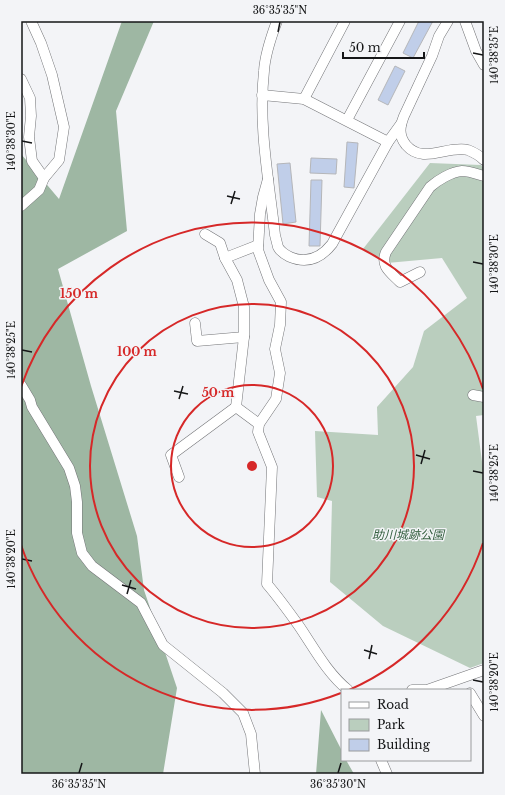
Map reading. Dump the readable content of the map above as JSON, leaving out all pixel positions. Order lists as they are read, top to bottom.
{
  "parks": ["助川城跡公園"],
  "legend": ["Road", "Park", "Building"],
  "scale_bar": "50 m",
  "coordinates": [
    "36°35'35\"N",
    "140°38'35\"E",
    "140°38'30\"E",
    "140°38'25\"E",
    "140°38'20\"E",
    "36°35'30\"N"
  ],
  "rings": ["150 m", "100 m", "50 m"]
}
